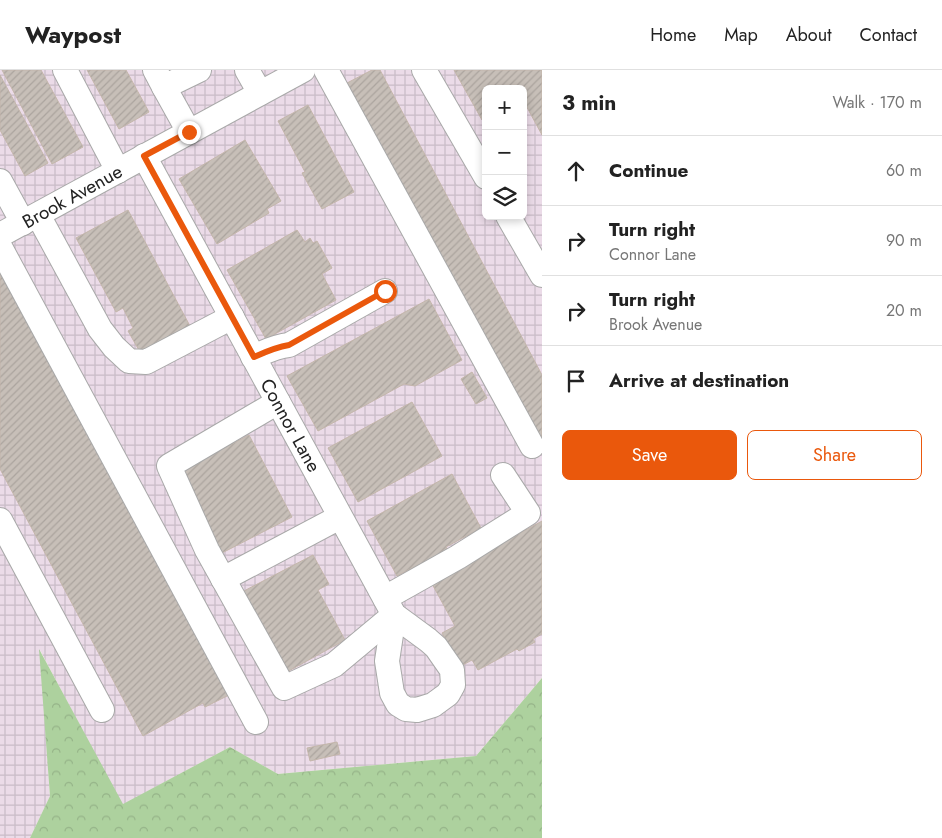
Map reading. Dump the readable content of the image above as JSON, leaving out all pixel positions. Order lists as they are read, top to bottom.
{
  "streets": {
    "street": ["Brook Avenue", "Connor Lane"]
  },
  "crossings": [
    ["Brook Avenue", "Connor Lane"]
  ],
  "page": {
    "header": "Waypost",
    "nav": [
      "Home",
      "Map",
      "About",
      "Contact"
    ],
    "heading": ["3 min", "Walk · 170 m"],
    "map_buttons": ["+", "−"],
    "list": [
      ["Continue", "60 m"],
      ["Turn right", "Connor Lane", "90 m"],
      ["Turn right", "Brook Avenue", "20 m"],
      "Arrive at destination"
    ],
    "buttons": ["Save", "Share"]
  }
}
